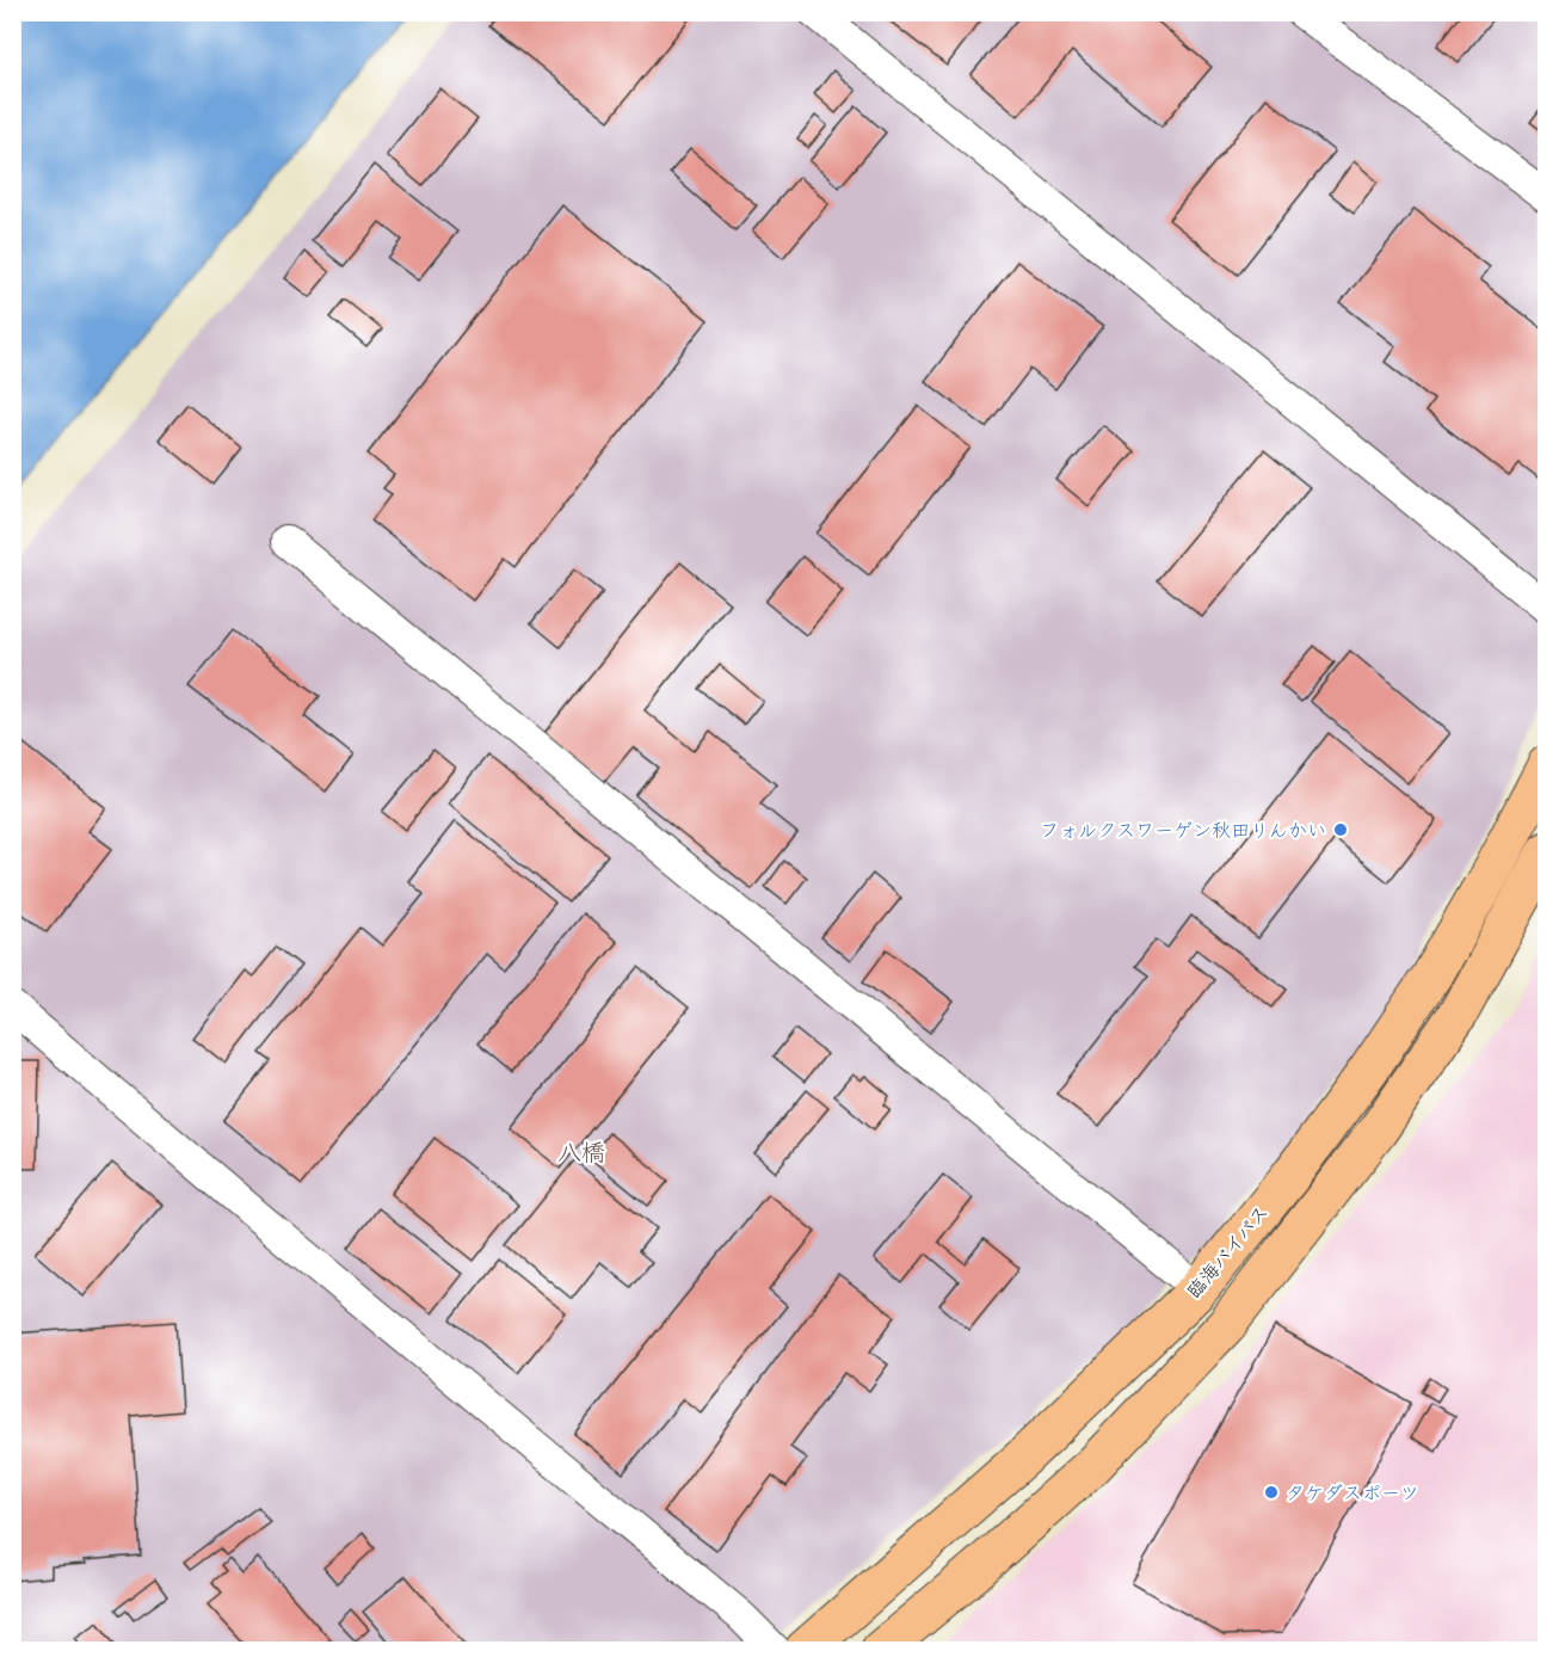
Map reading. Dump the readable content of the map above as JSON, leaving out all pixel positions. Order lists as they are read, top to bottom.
{
  "streets": {
    "highway": ["臨海バイパス"]
  },
  "districts": ["八橋"],
  "places": ["フォルクスワーゲン秋田りんかい", "タケダスポーツ"]
}
